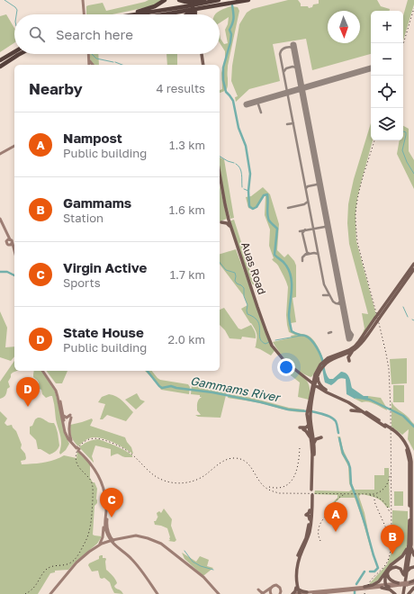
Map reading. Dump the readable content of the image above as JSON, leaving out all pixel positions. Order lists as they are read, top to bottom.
{
  "streets": {
    "main road": ["Auas Road"]
  },
  "water": ["Gammams River"],
  "north": "bottom",
  "page": {
    "map_buttons": ["+", "−"],
    "search": "Search here",
    "heading": ["Nearby", "4 results"],
    "list": [
      {
        "mark": "A",
        "name": "Nampost",
        "note": "Public building",
        "value": "1.3 km"
      },
      {
        "mark": "B",
        "name": "Gammams",
        "note": "Station",
        "value": "1.6 km"
      },
      {
        "mark": "C",
        "name": "Virgin Active",
        "note": "Sports",
        "value": "1.7 km"
      },
      {
        "mark": "D",
        "name": "State House",
        "note": "Public building",
        "value": "2.0 km"
      }
    ],
    "pins": [
      "D",
      "C",
      "A",
      "B"
    ]
  }
}
